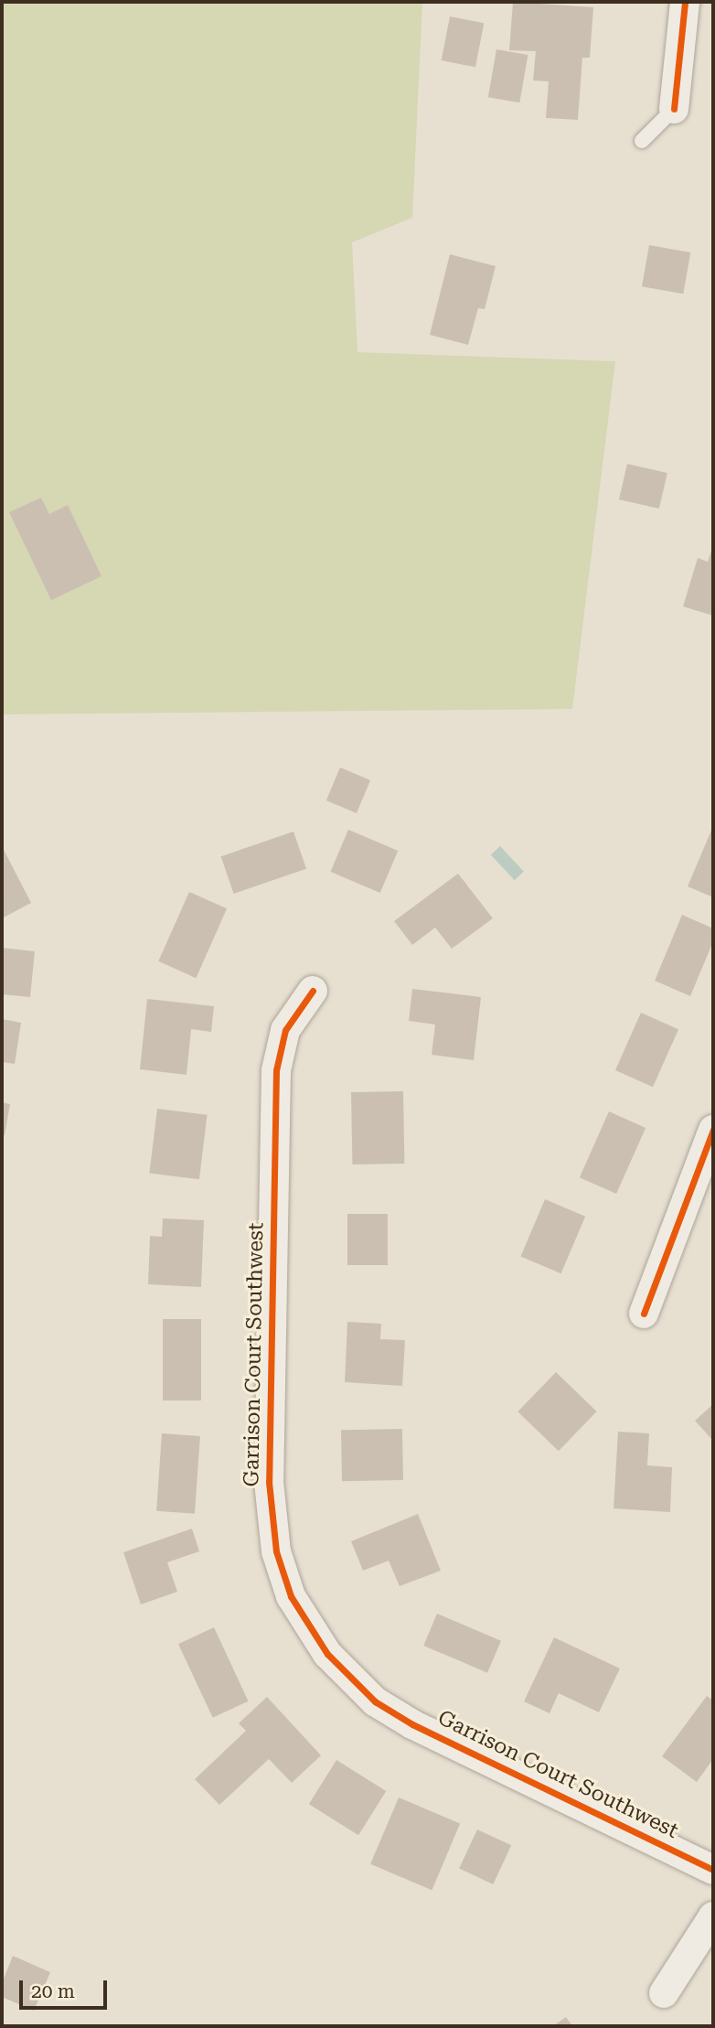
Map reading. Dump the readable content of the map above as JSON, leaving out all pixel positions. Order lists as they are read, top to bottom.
{
  "streets": {
    "street": ["Garrison Court Southwest"]
  },
  "scale_bar": "20 m"
}
